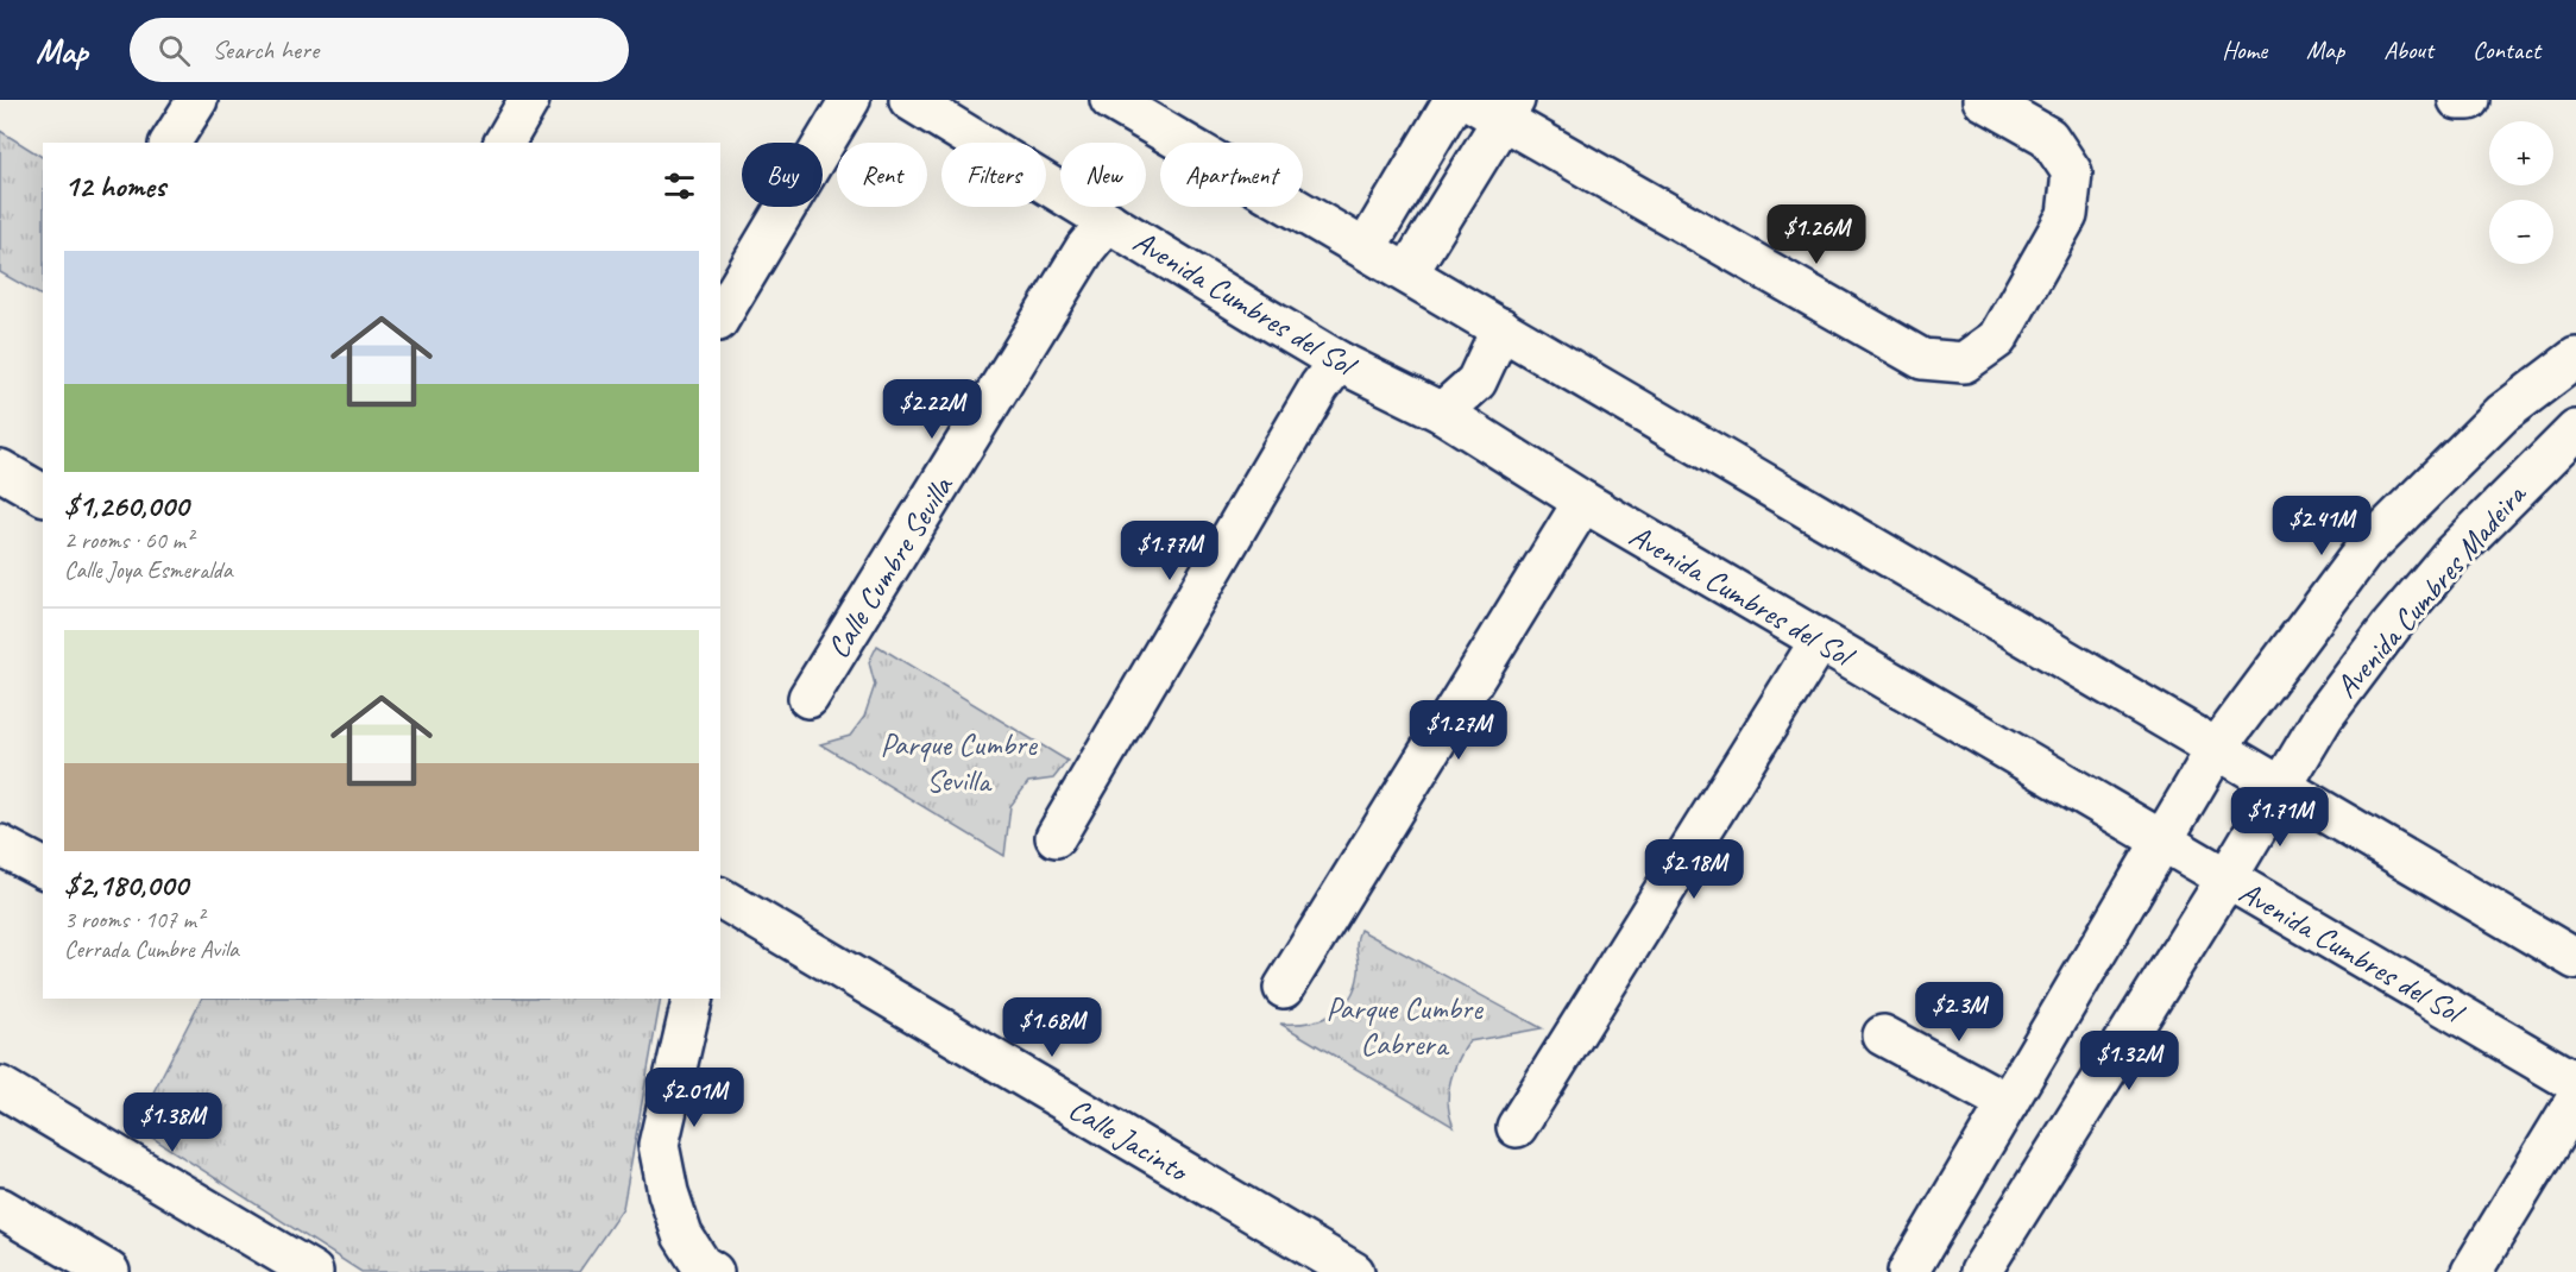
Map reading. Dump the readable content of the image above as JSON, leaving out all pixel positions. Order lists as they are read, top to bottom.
{
  "streets": {
    "street": [
      "Avenida Cumbres del Sol",
      "Calle Cumbre Sevilla",
      "Avenida Cumbres Madeira",
      "Calle Jacinto"
    ]
  },
  "crossings": [
    ["Avenida Cumbres del Sol", "Calle Cumbre Sevilla"],
    ["Avenida Cumbres del Sol", "Avenida Cumbres Madeira"]
  ],
  "parks": ["Parque Cumbre Sevilla", "Parque Cumbre Cabrera"],
  "page": {
    "header": "Map",
    "search": "Search here",
    "nav": [
      "Home",
      "Map",
      "About",
      "Contact"
    ],
    "map_buttons": ["+", "−"],
    "chip": [
      "Buy",
      "Rent",
      "Filters",
      "New",
      "Apartment"
    ],
    "heading": "12 homes",
    "price": [
      "$1.26M",
      "$2.22M",
      "$2.41M",
      "$1.77M",
      "$1.27M",
      "$1.71M",
      "$2.18M",
      "$2.3M",
      "$1.68M",
      "$1.32M",
      "$2.01M",
      "$1.38M"
    ],
    "list": [
      {
        "name": "$1,260,000",
        "note": "2 rooms · 60 m² · Calle Joya Esmeralda"
      },
      {
        "name": "$2,180,000",
        "note": "3 rooms · 107 m² · Cerrada Cumbre Avila"
      }
    ]
  }
}
